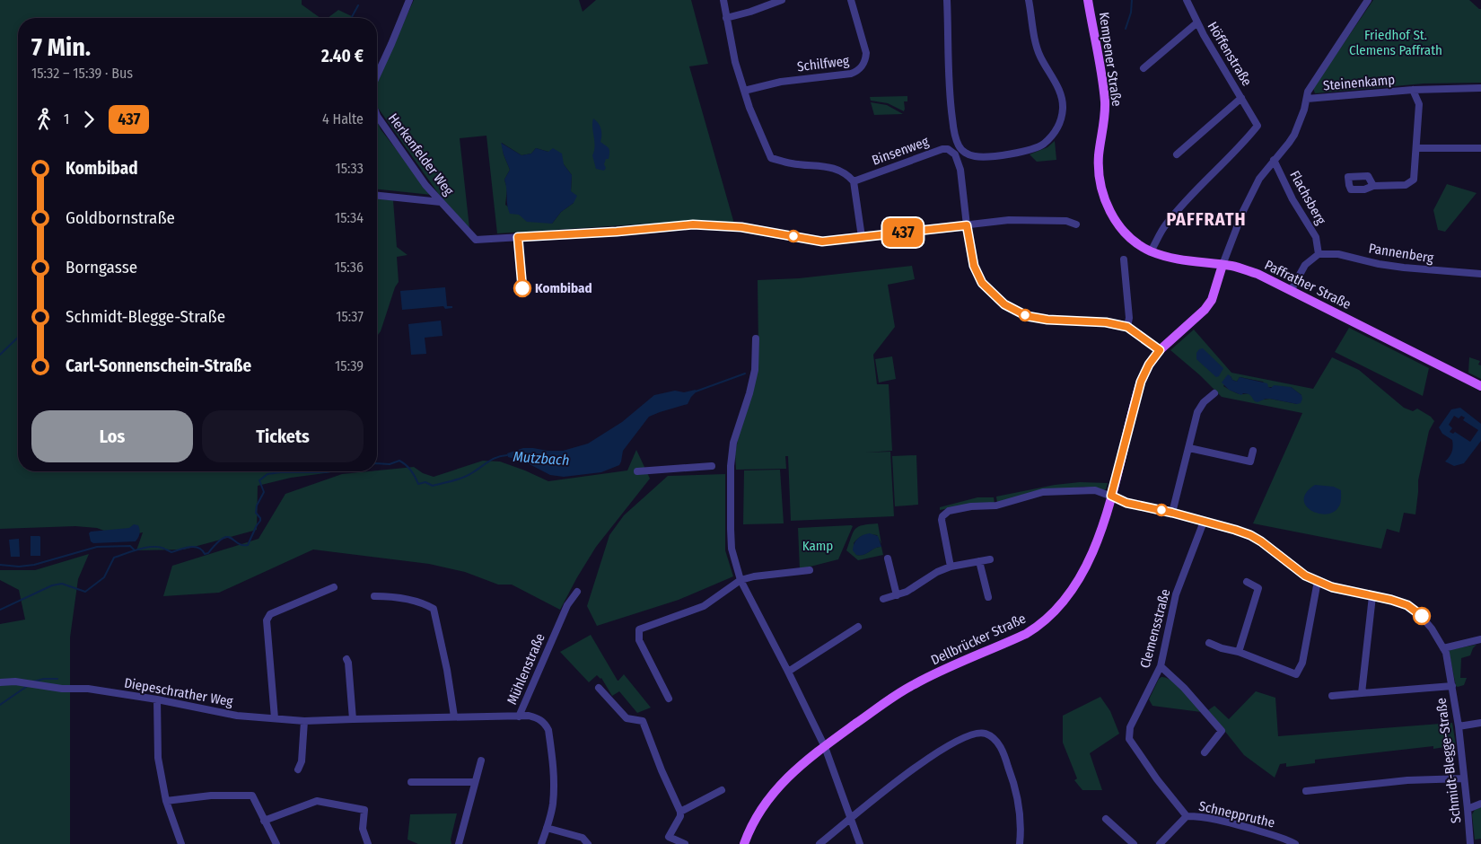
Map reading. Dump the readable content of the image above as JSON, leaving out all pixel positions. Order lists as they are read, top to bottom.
{
  "streets": {
    "main road": ["Kempener Straße", "Paffrather Straße", "Dellbrücker Straße"],
    "street": [
      "Höffenstraße",
      "Schilfweg",
      "Steinenkamp",
      "Binsenweg",
      "Herkenfelder Weg",
      "Flachsberg",
      "Pannenberg",
      "Clemensstraße",
      "Mühlenstraße",
      "Diepeschrather Weg",
      "Schmidt-Blegge-Straße",
      "Schneppruthe"
    ]
  },
  "crossings": [
    ["Höffenstraße", "Paffrather Straße"],
    ["Kempener Straße", "Paffrather Straße"],
    ["Flachsberg", "Pannenberg"],
    ["Paffrather Straße", "Dellbrücker Straße"],
    ["Clemensstraße", "Schmidt-Blegge-Straße"],
    ["Clemensstraße", "Schneppruthe"],
    ["Dellbrücker Straße", "Schmidt-Blegge-Straße"],
    ["Mühlenstraße", "Diepeschrather Weg"]
  ],
  "districts": ["PAFFRATH"],
  "water": ["Mutzbach"],
  "parks": ["Friedhof St. Clemens Paffrath", "Kamp"],
  "places": ["Kombibad"],
  "lines": ["bus line 437"],
  "page": {
    "on_map": "437",
    "heading": ["7 Min.", "15:32 – 15:39 · Bus", "2.40 €"],
    "legs": ["1", "437", "4 Halte"],
    "list": [
      {
        "name": "Kombibad",
        "value": "15:33"
      },
      {
        "name": "Goldbornstraße",
        "value": "15:34"
      },
      {
        "name": "Borngasse",
        "value": "15:36"
      },
      {
        "name": "Schmidt-Blegge-Straße",
        "value": "15:37"
      },
      {
        "name": "Carl-Sonnenschein-Straße",
        "value": "15:39"
      }
    ],
    "buttons": ["Los", "Tickets"]
  }
}
